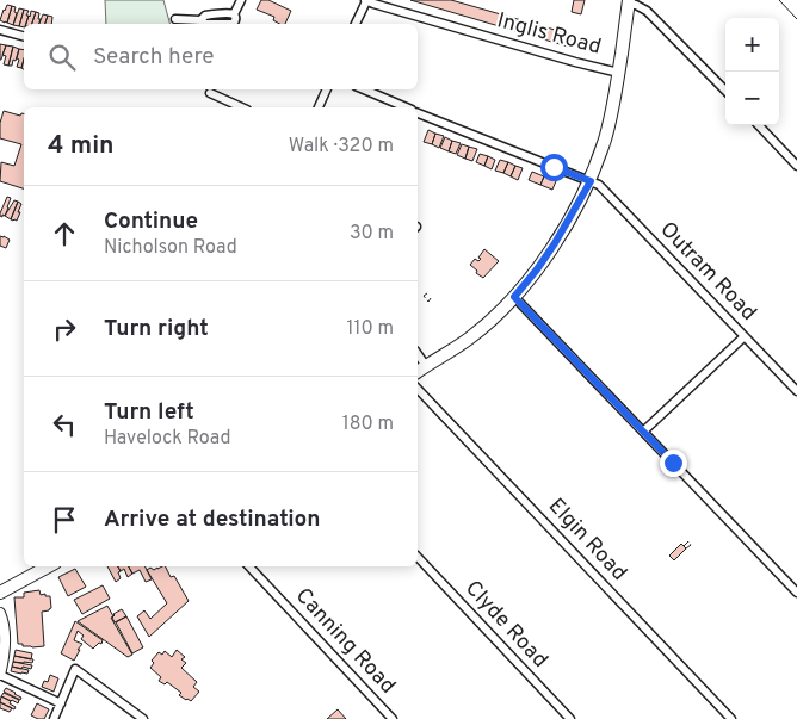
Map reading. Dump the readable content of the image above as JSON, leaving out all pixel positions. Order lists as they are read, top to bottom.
{
  "streets": {
    "street": [
      "Inglis Road",
      "Outram Road",
      "Elgin Road",
      "Clyde Road",
      "Canning Road"
    ]
  },
  "page": {
    "map_buttons": ["+", "−"],
    "search": "Search here",
    "heading": ["4 min", "Walk · 320 m"],
    "list": [
      ["Continue", "Nicholson Road", "30 m"],
      ["Turn right", "110 m"],
      ["Turn left", "Havelock Road", "180 m"],
      "Arrive at destination"
    ]
  }
}
